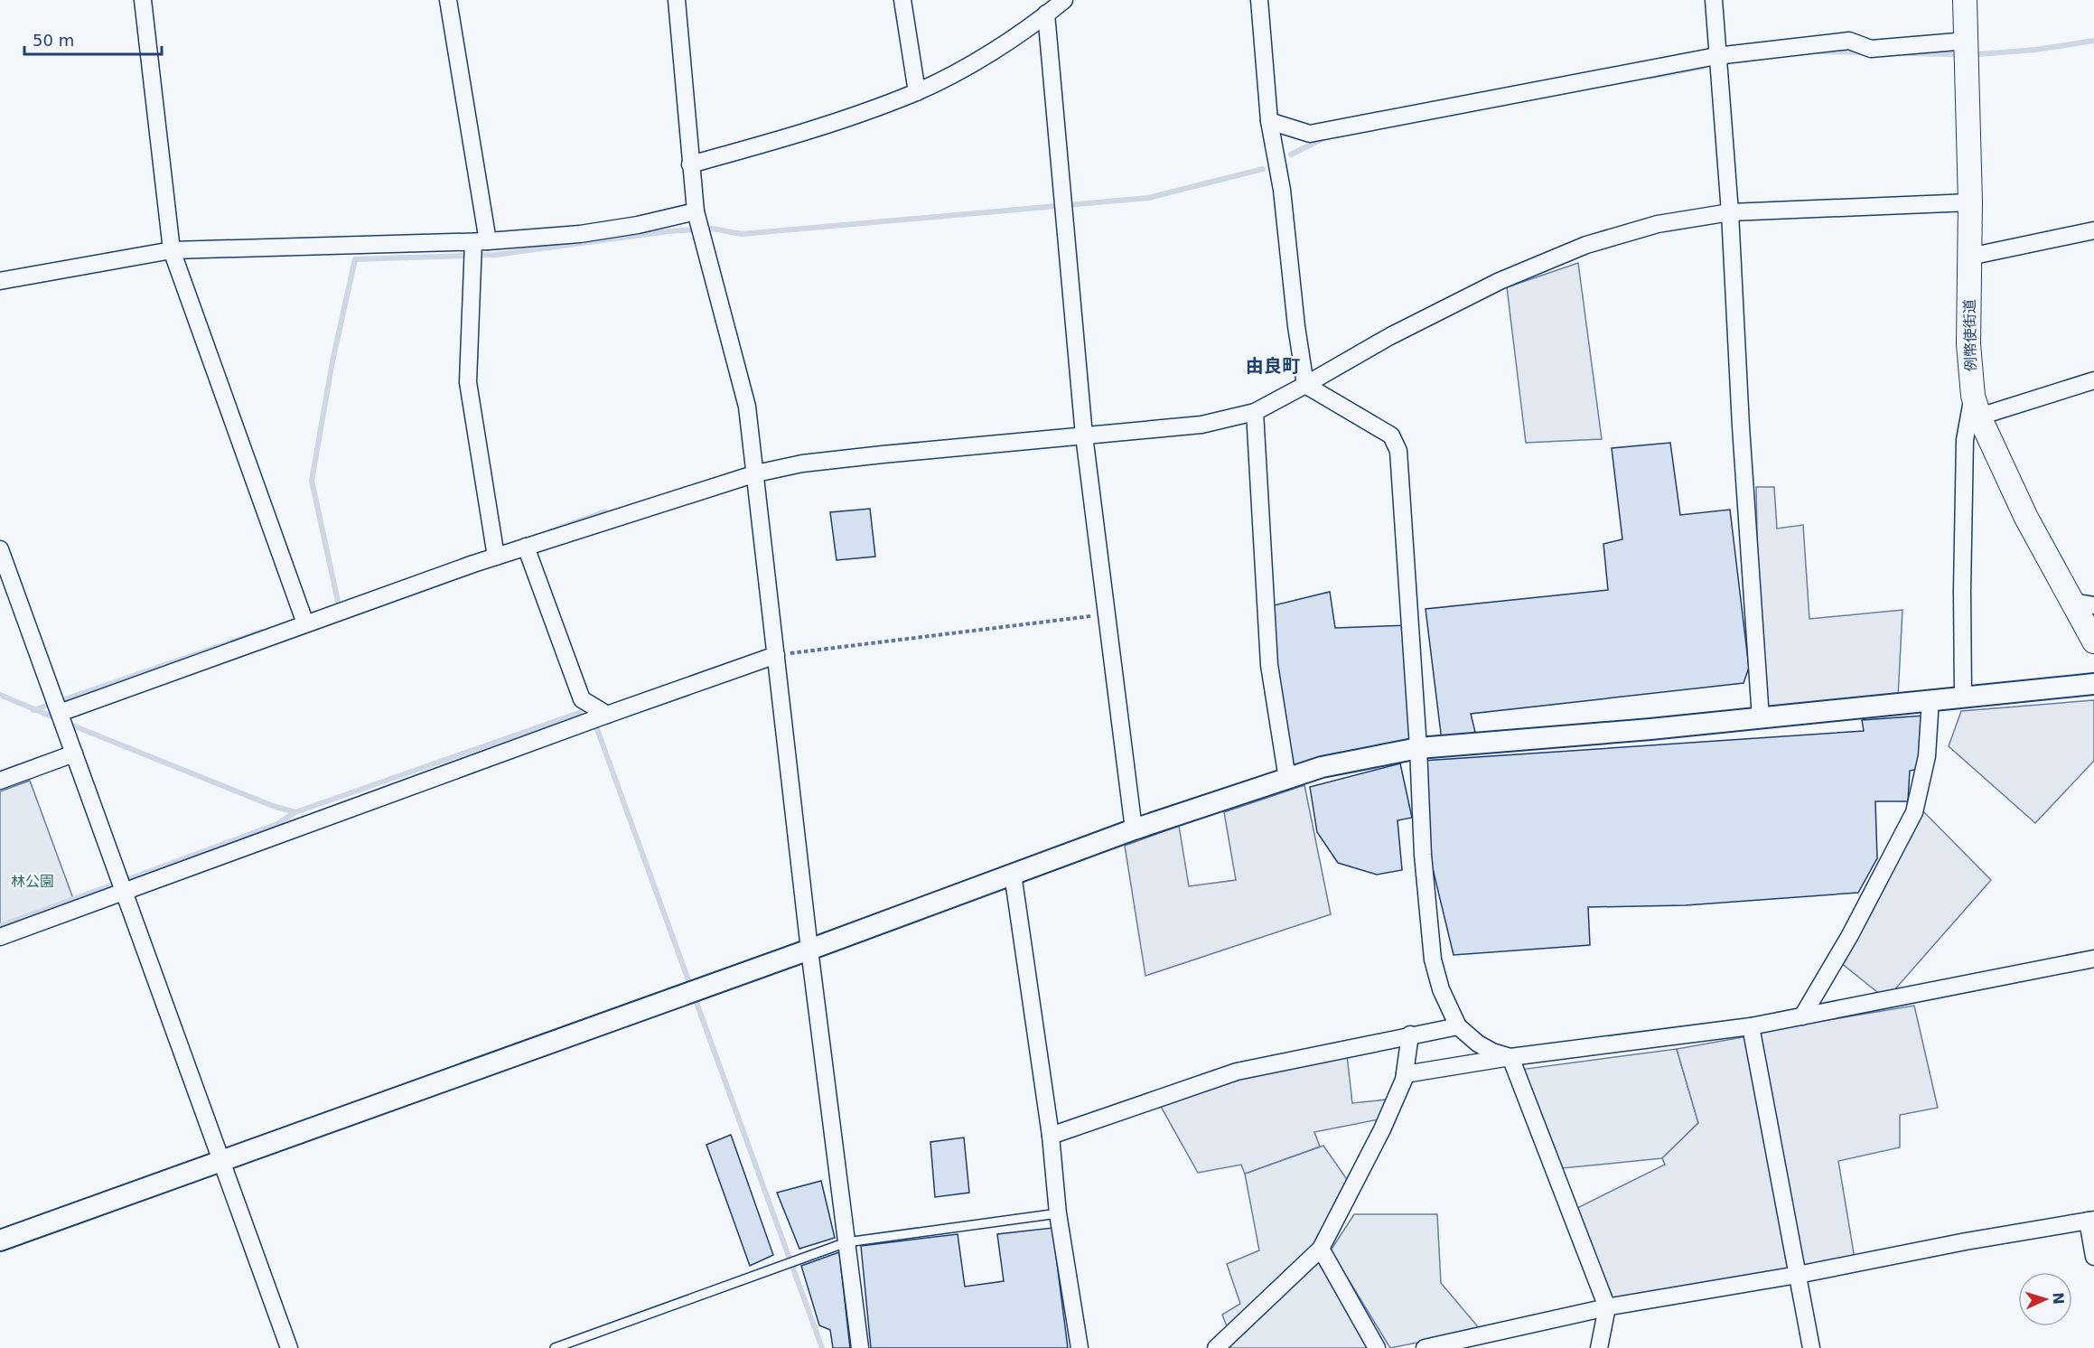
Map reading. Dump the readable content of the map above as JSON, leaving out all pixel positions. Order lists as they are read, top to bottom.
{
  "streets": {
    "main road": ["例幣使街道"]
  },
  "districts": ["由良町"],
  "parks": ["林公園"],
  "scale_bar": "50 m",
  "north": "right"
}
